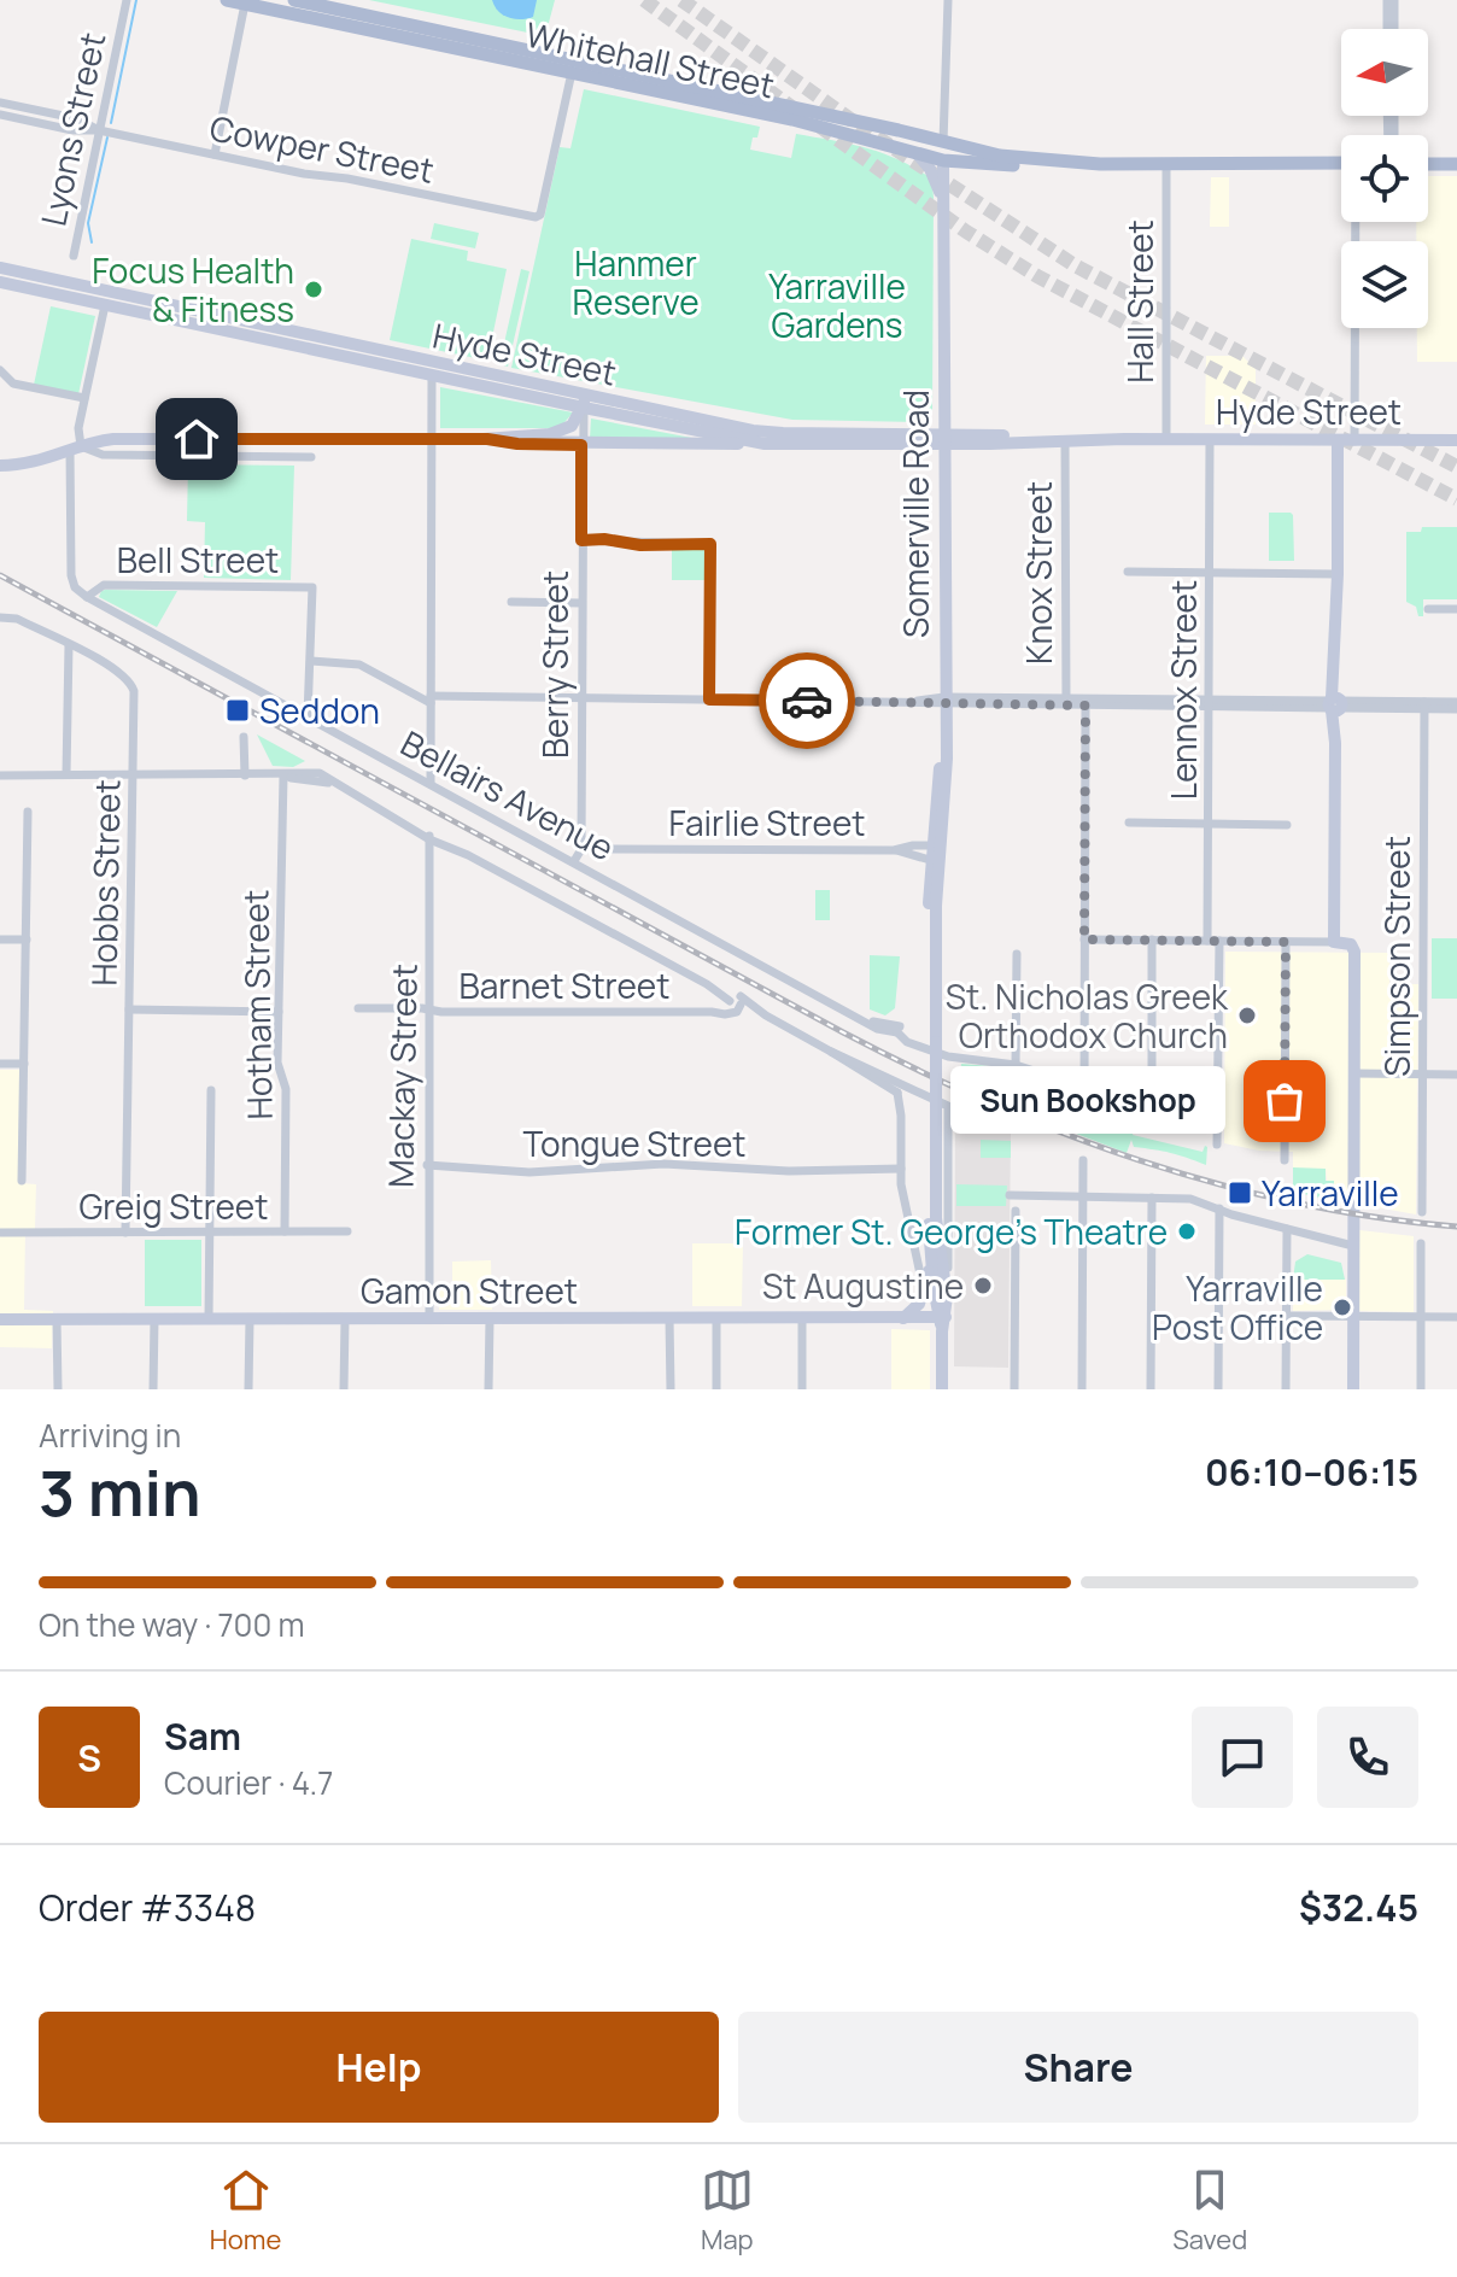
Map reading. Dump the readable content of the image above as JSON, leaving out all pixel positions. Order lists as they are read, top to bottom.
{
  "streets": {
    "main road": ["Whitehall Street", "Somerville Road"],
    "street": [
      "Lyons Street",
      "Cowper Street",
      "Hall Street",
      "Hyde Street",
      "Bell Street",
      "Knox Street",
      "Berry Street",
      "Lennox Street",
      "Bellairs Avenue",
      "Fairlie Street",
      "Hobbs Street",
      "Simpson Street",
      "Barnet Street",
      "Hotham Street",
      "Mackay Street",
      "Tongue Street",
      "Greig Street",
      "Gamon Street"
    ]
  },
  "crossings": [
    ["Whitehall Street", "Cowper Street"],
    ["Whitehall Street", "Hall Street"],
    ["Whitehall Street", "Somerville Road"],
    ["Lyons Street", "Cowper Street"],
    ["Hall Street", "Hyde Street"],
    ["Hyde Street", "Somerville Road"],
    ["Hyde Street", "Knox Street"],
    ["Hyde Street", "Berry Street"],
    ["Hyde Street", "Lennox Street"],
    ["Somerville Road", "Bellairs Avenue"],
    ["Somerville Road", "Fairlie Street"],
    ["Somerville Road", "Gamon Street"],
    ["Bell Street", "Bellairs Avenue"],
    ["Berry Street", "Fairlie Street"],
    ["Hobbs Street", "Greig Street"],
    ["Barnet Street", "Mackay Street"],
    ["Hotham Street", "Greig Street"],
    ["Mackay Street", "Tongue Street"],
    ["Mackay Street", "Gamon Street"]
  ],
  "parks": ["Hanmer Reserve", "Yarraville Gardens"],
  "places": {
    "other": [
      "Focus Health & Fitness",
      "St. Nicholas Greek Orthodox Church",
      "Sun Bookshop",
      "Former St. George's Theatre",
      "St Augustine",
      "Yarraville Post Office"
    ],
    "transit": ["Seddon", "Yarraville"]
  },
  "north": "left",
  "page": {
    "bubble": "Sun Bookshop",
    "heading": ["3 min", "Arriving in", "06:10–06:15"],
    "panel": [
      "Sam",
      "Courier · 4.7",
      "Order #3348",
      "$32.45"
    ],
    "bar": "On the way · 700 m",
    "round": "S",
    "buttons": ["Help", "Share"],
    "tabs": ["Home", "Map", "Saved"]
  }
}
